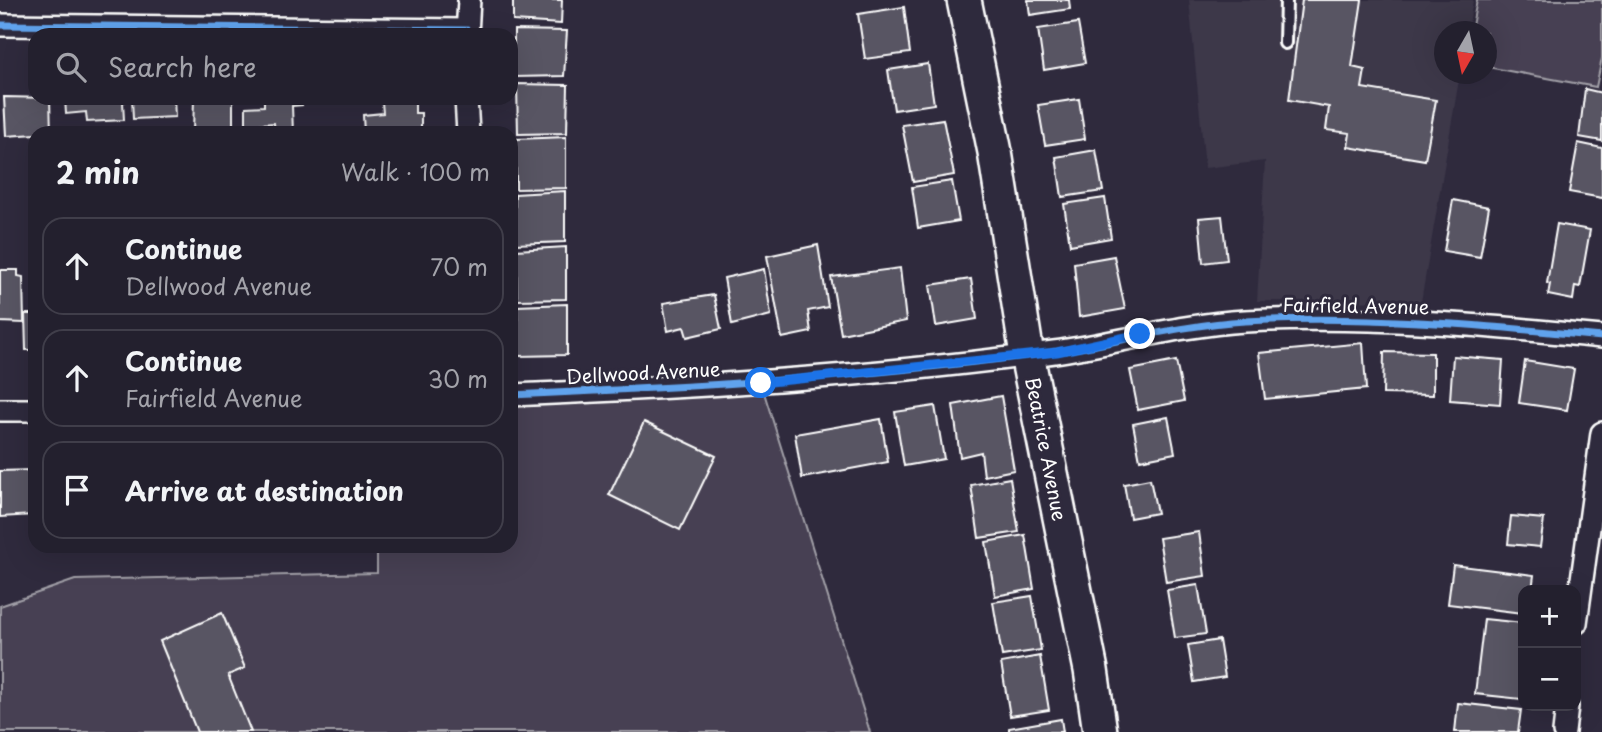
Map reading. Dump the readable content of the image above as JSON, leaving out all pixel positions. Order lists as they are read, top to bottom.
{
  "streets": {
    "main road": ["Beatrice Avenue"],
    "street": ["Fairfield Avenue", "Dellwood Avenue"]
  },
  "crossings": [
    ["Fairfield Avenue", "Dellwood Avenue"],
    ["Fairfield Avenue", "Beatrice Avenue"],
    ["Dellwood Avenue", "Beatrice Avenue"]
  ],
  "north": "bottom",
  "page": {
    "search": "Search here",
    "heading": ["2 min", "Walk · 100 m"],
    "list": [
      ["Continue", "Dellwood Avenue", "70 m"],
      ["Continue", "Fairfield Avenue", "30 m"],
      "Arrive at destination"
    ],
    "map_buttons": ["+", "−"]
  }
}
